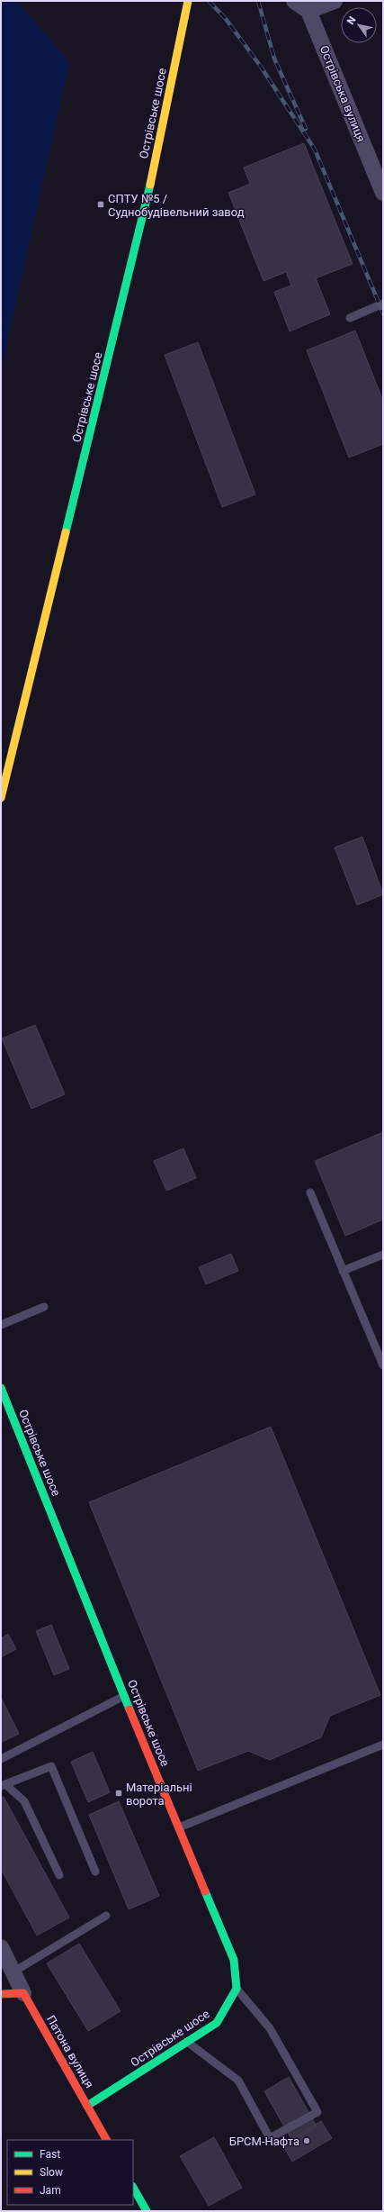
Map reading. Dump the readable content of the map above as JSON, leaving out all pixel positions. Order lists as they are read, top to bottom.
{
  "streets": {
    "street": ["Острівська вулиця", "Острівське шосе", "Патона вулиця"]
  },
  "crossings": [
    ["Острівське шосе", "Патона вулиця"]
  ],
  "places": {
    "transit": ["СПТУ №5 / Суднобудівельний завод", "Матеріальні ворота"],
    "other": ["БРСМ-Нафта"]
  },
  "legend": ["Fast", "Slow", "Jam"],
  "north": "top left"
}
